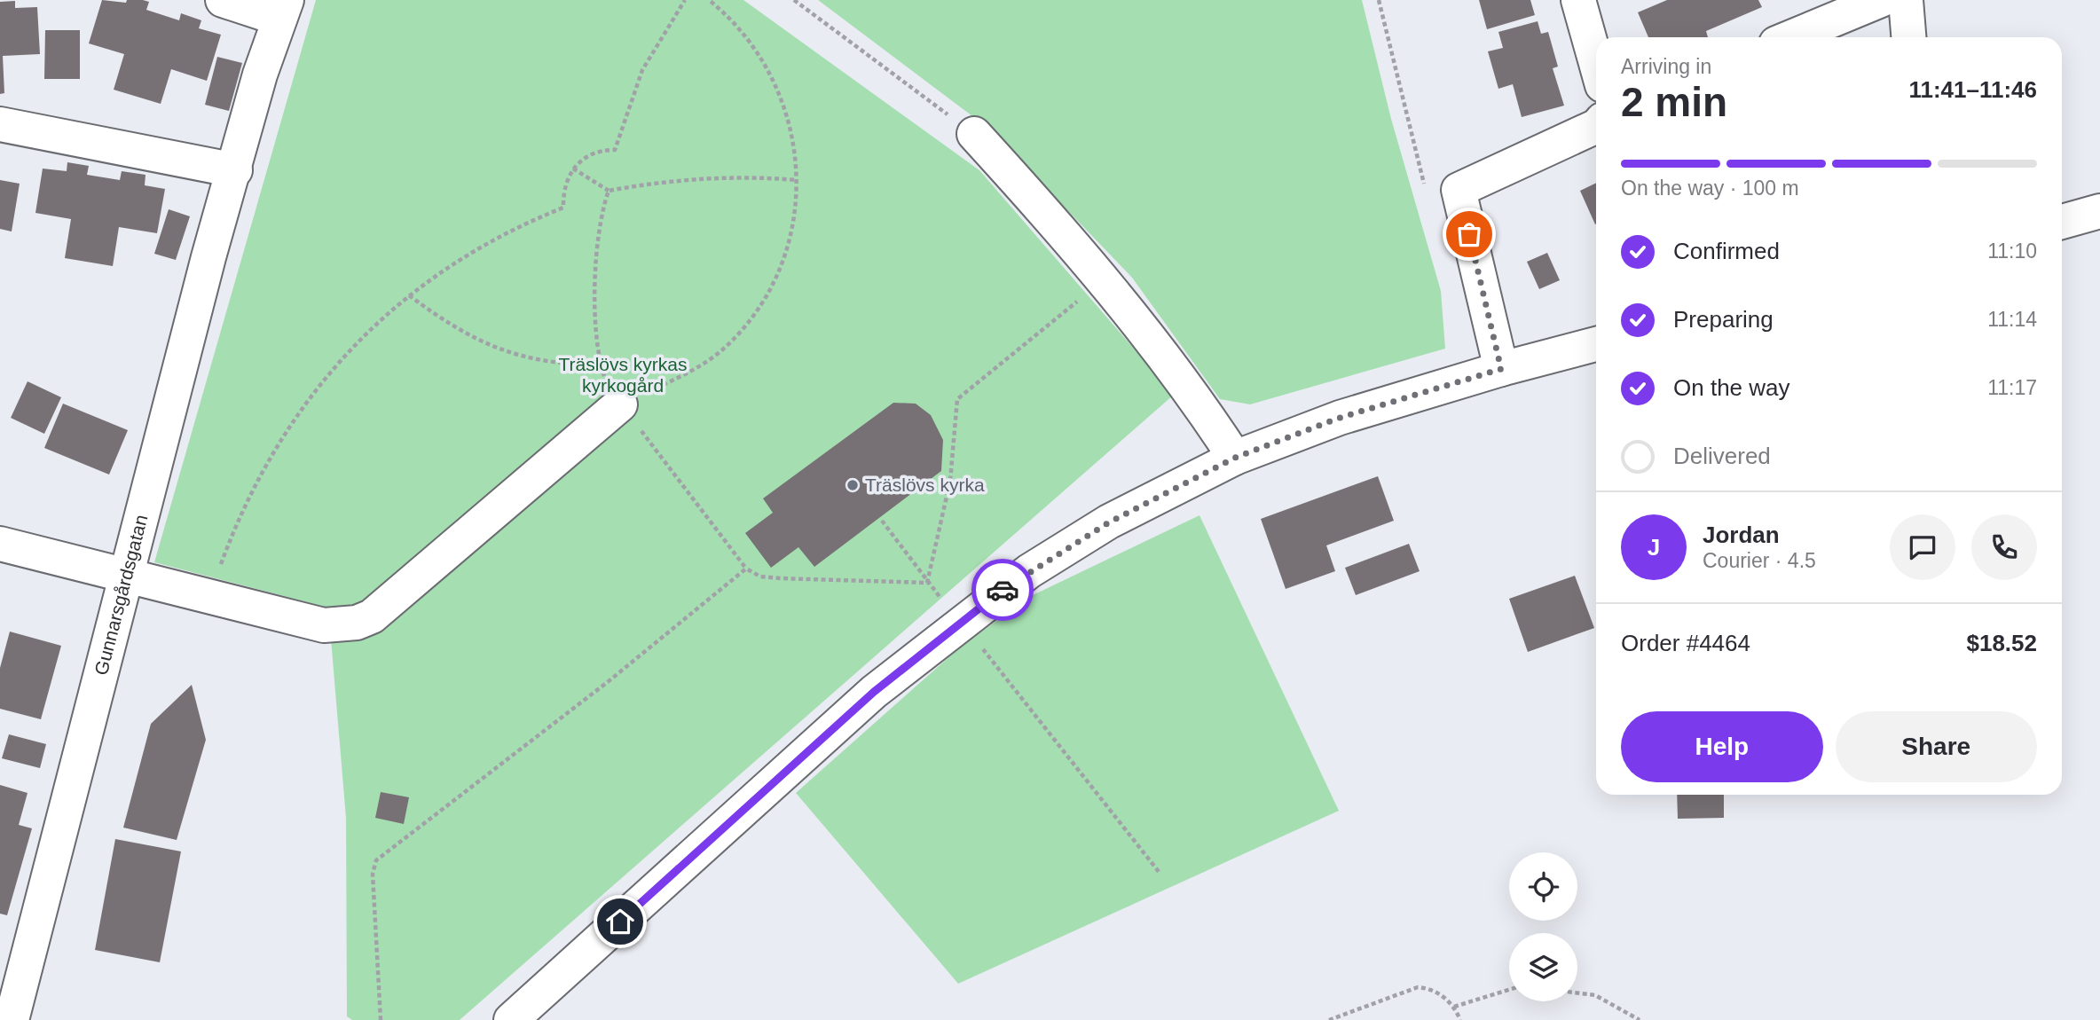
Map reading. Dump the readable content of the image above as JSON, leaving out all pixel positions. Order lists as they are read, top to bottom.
{
  "streets": {
    "street": ["Gunnarsgårdsgatan"]
  },
  "parks": ["Träslövs kyrkas kyrkogård"],
  "places": ["Träslövs kyrka"],
  "page": {
    "heading": ["2 min", "Arriving in", "11:41–11:46"],
    "panel": [
      "Jordan",
      "Courier · 4.5",
      "Order #4464",
      "$18.52"
    ],
    "bar": "On the way · 100 m",
    "list": [
      ["Confirmed", "11:10"],
      ["Preparing", "11:14"],
      ["On the way", "11:17"],
      "Delivered"
    ],
    "round": "J",
    "buttons": ["Help", "Share"]
  }
}
